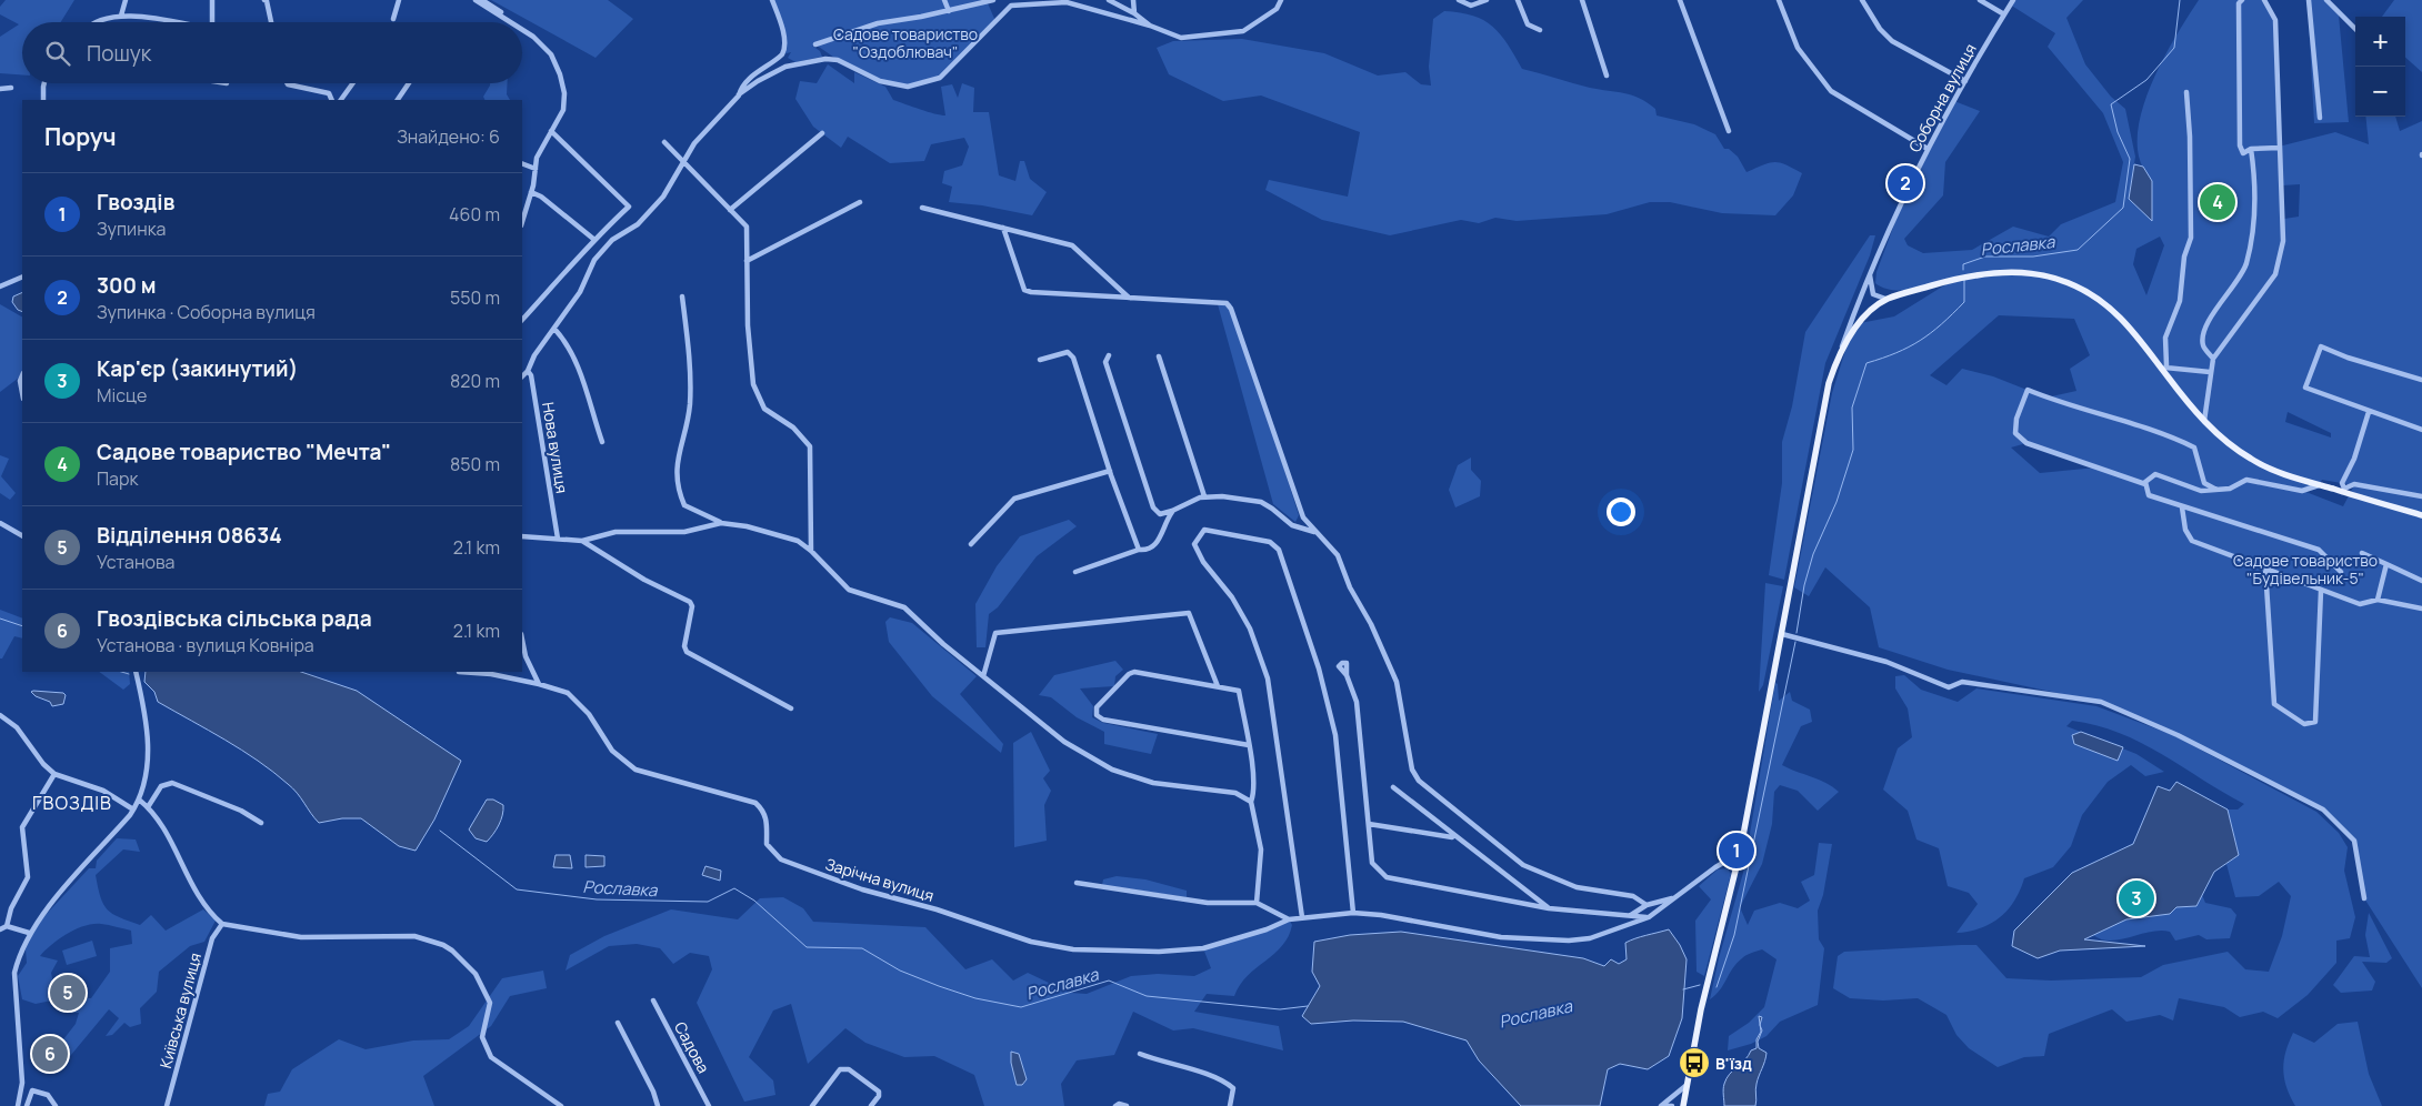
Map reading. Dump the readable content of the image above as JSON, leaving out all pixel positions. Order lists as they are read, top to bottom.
{
  "streets": {
    "street": [
      "Соборна вулиця",
      "Нова вулиця",
      "Зарічна вулиця",
      "Київська вулиця",
      "Садова"
    ]
  },
  "districts": ["ГВОЗДІВ"],
  "water": ["Рославка"],
  "parks": ["Садове товариство \"Оздоблювач\"", "Садове товариство \"Будівельник-5\""],
  "places": {
    "bus stop": ["В'їзд"]
  },
  "page": {
    "map_buttons": ["+", "−"],
    "search": "Пошук",
    "heading": ["Поруч", "Знайдено: 6"],
    "pins": [
      "2",
      "4",
      "1",
      "3",
      "5",
      "6"
    ],
    "list": [
      {
        "mark": "1",
        "name": "Гвоздів",
        "note": "Зупинка",
        "value": "460 m"
      },
      {
        "mark": "2",
        "name": "300 м",
        "note": "Зупинка · Соборна вулиця",
        "value": "550 m"
      },
      {
        "mark": "3",
        "name": "Кар'єр (закинутий)",
        "note": "Місце",
        "value": "820 m"
      },
      {
        "mark": "4",
        "name": "Садове товариство \"Мечта\"",
        "note": "Парк",
        "value": "850 m"
      },
      {
        "mark": "5",
        "name": "Відділення 08634",
        "note": "Установа",
        "value": "2.1 km"
      },
      {
        "mark": "6",
        "name": "Гвоздівська сільська рада",
        "note": "Установа · вулиця Ковніра",
        "value": "2.1 km"
      }
    ]
  }
}
